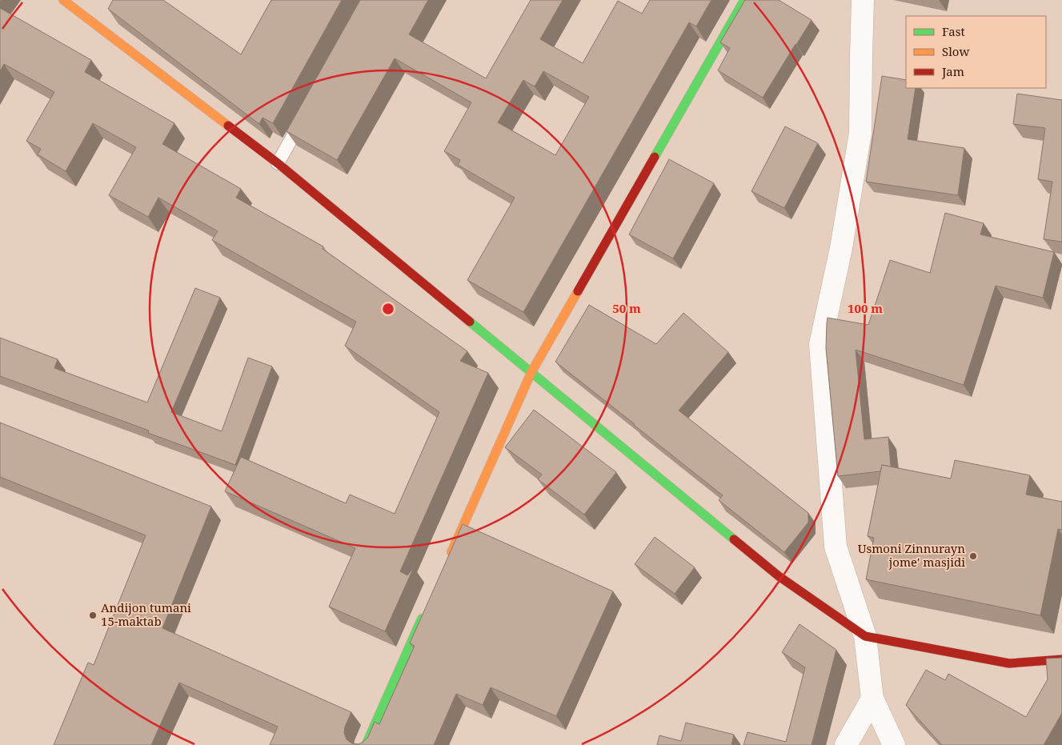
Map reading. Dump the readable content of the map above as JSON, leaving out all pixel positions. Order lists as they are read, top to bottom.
{
  "places": ["Usmoni Zinnurayn jome' masjidi", "Andijon tumani 15-maktab"],
  "legend": ["Fast", "Slow", "Jam"],
  "rings": ["50 m", "100 m"]
}
